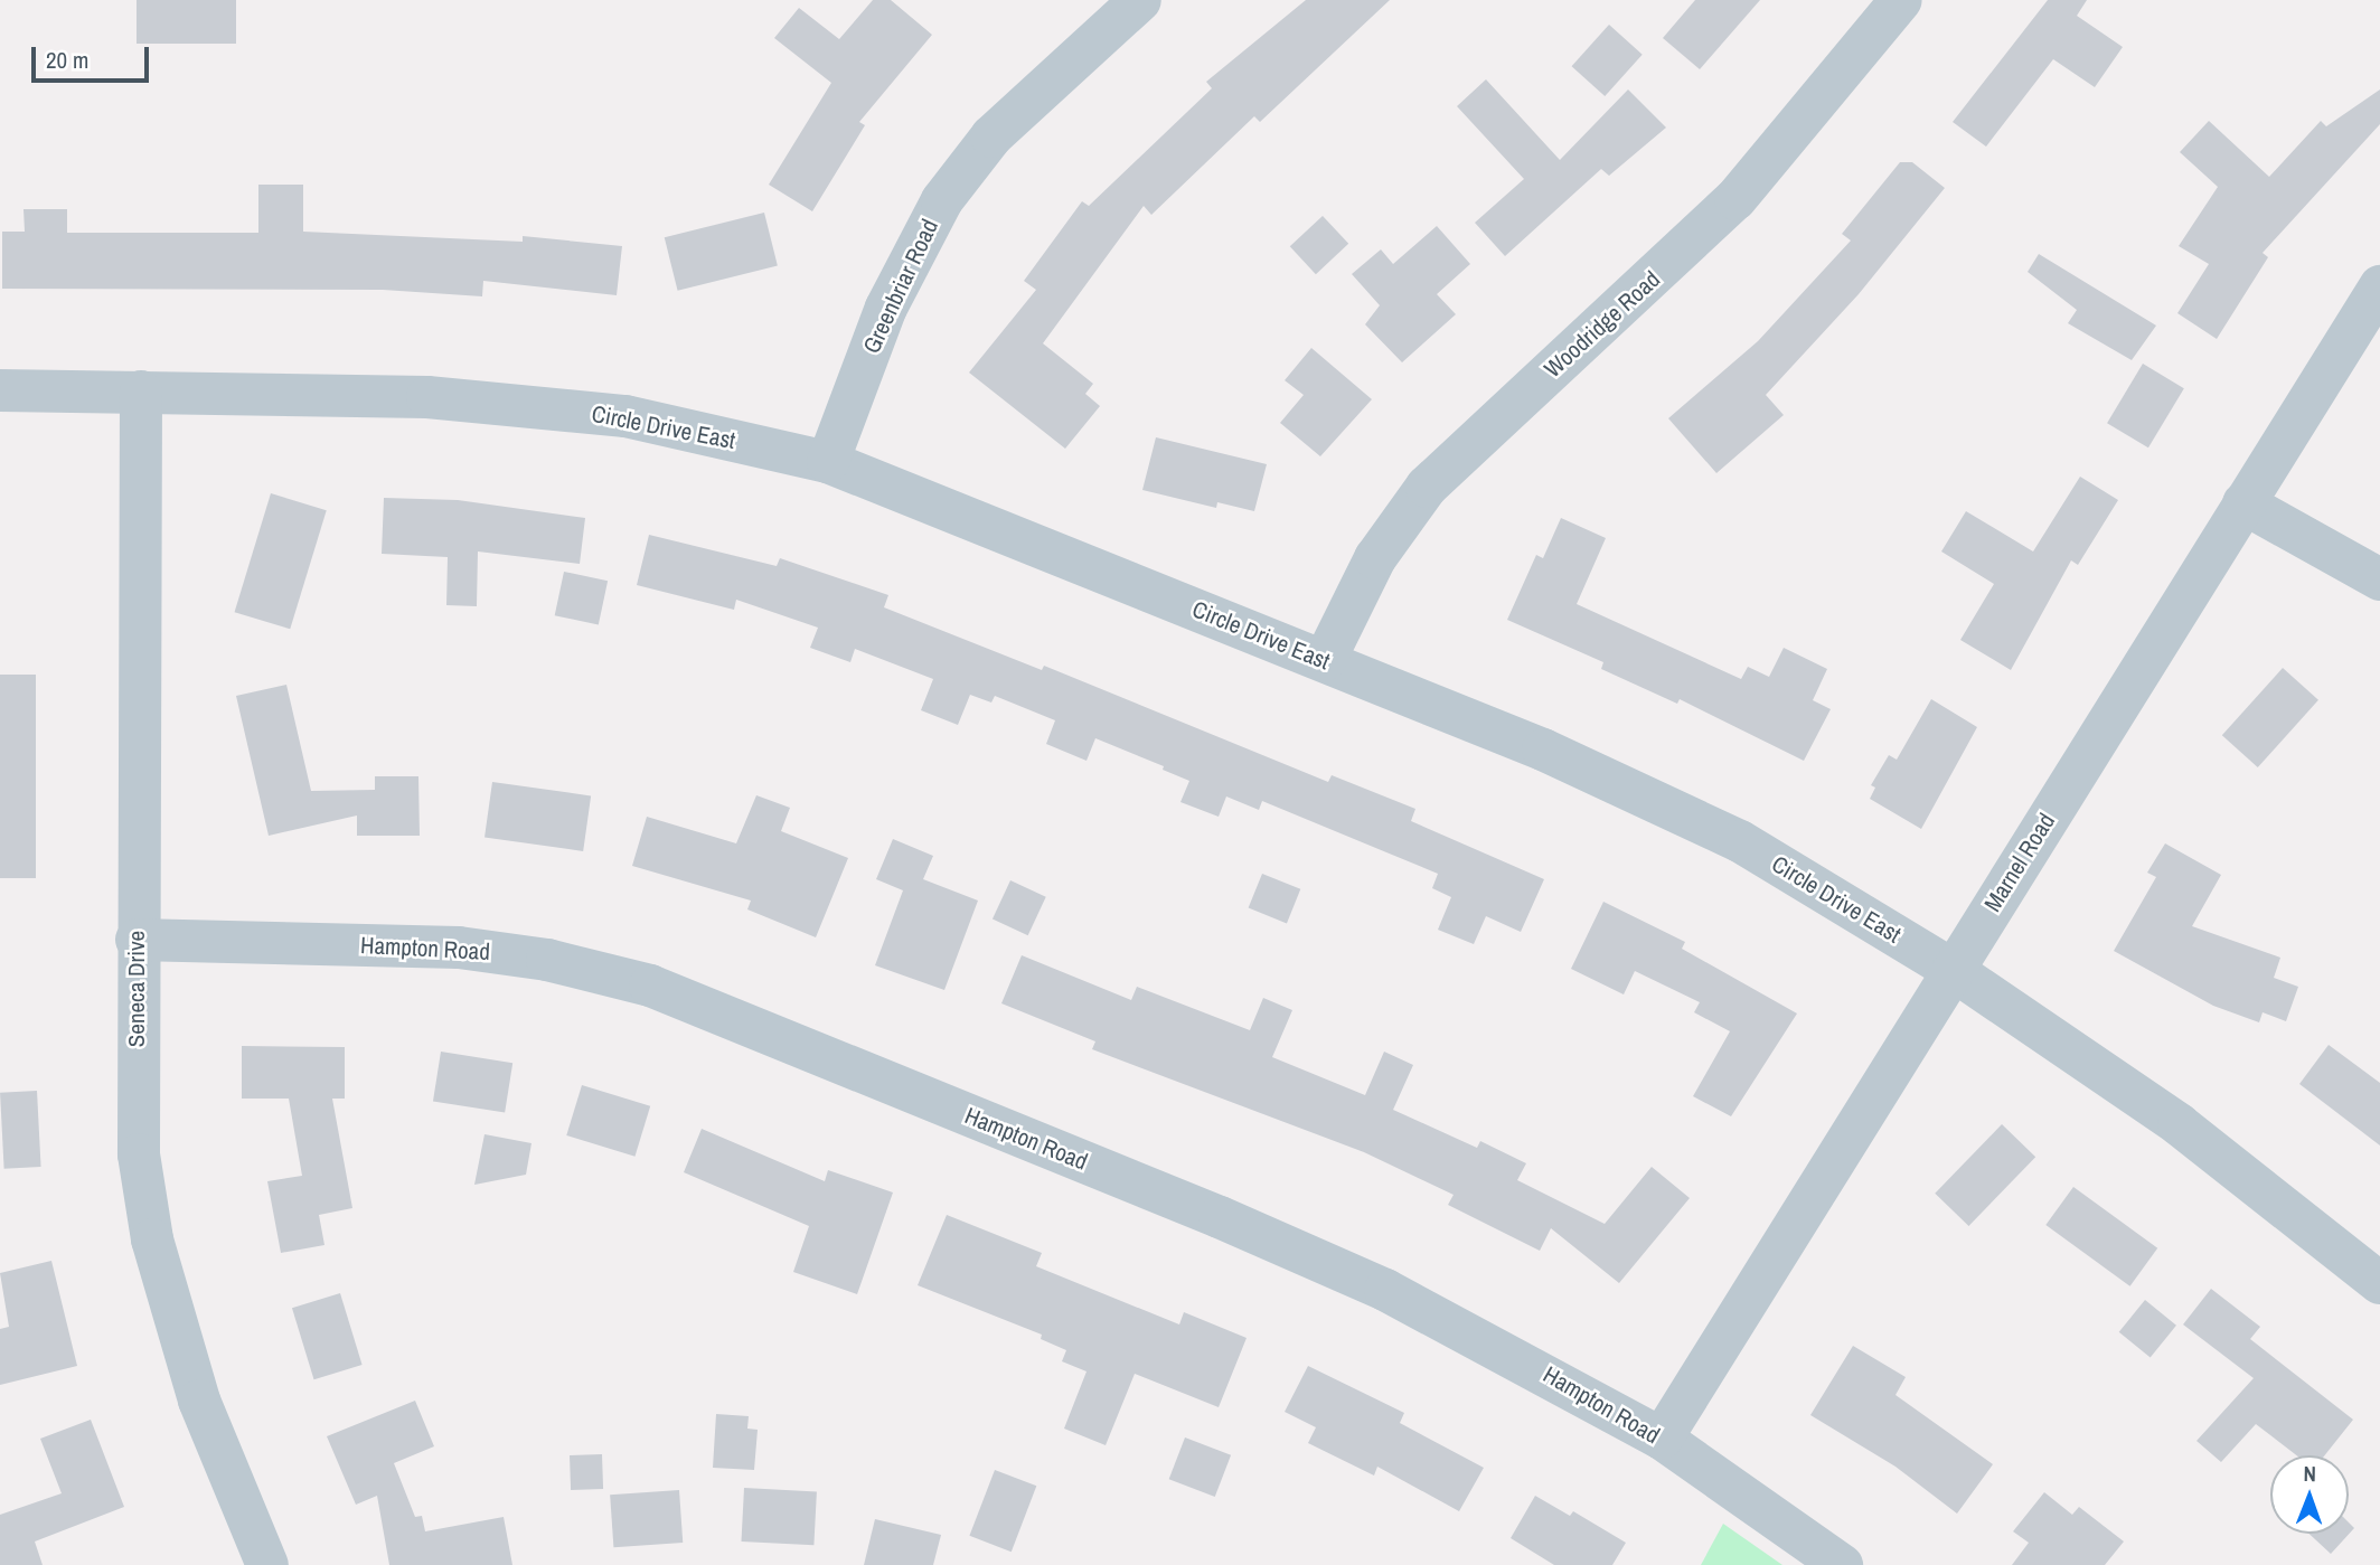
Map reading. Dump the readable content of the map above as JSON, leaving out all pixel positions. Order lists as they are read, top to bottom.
{
  "streets": {
    "street": [
      "Greenbriar Road",
      "Woodridge Road",
      "Circle Drive East",
      "Marnel Road",
      "Hampton Road",
      "Seneca Drive"
    ]
  },
  "crossings": [
    ["Greenbriar Road", "Circle Drive East"],
    ["Woodridge Road", "Circle Drive East"],
    ["Circle Drive East", "Marnel Road"],
    ["Circle Drive East", "Seneca Drive"],
    ["Marnel Road", "Hampton Road"],
    ["Hampton Road", "Seneca Drive"]
  ],
  "scale_bar": "20 m",
  "north": "top"
}
